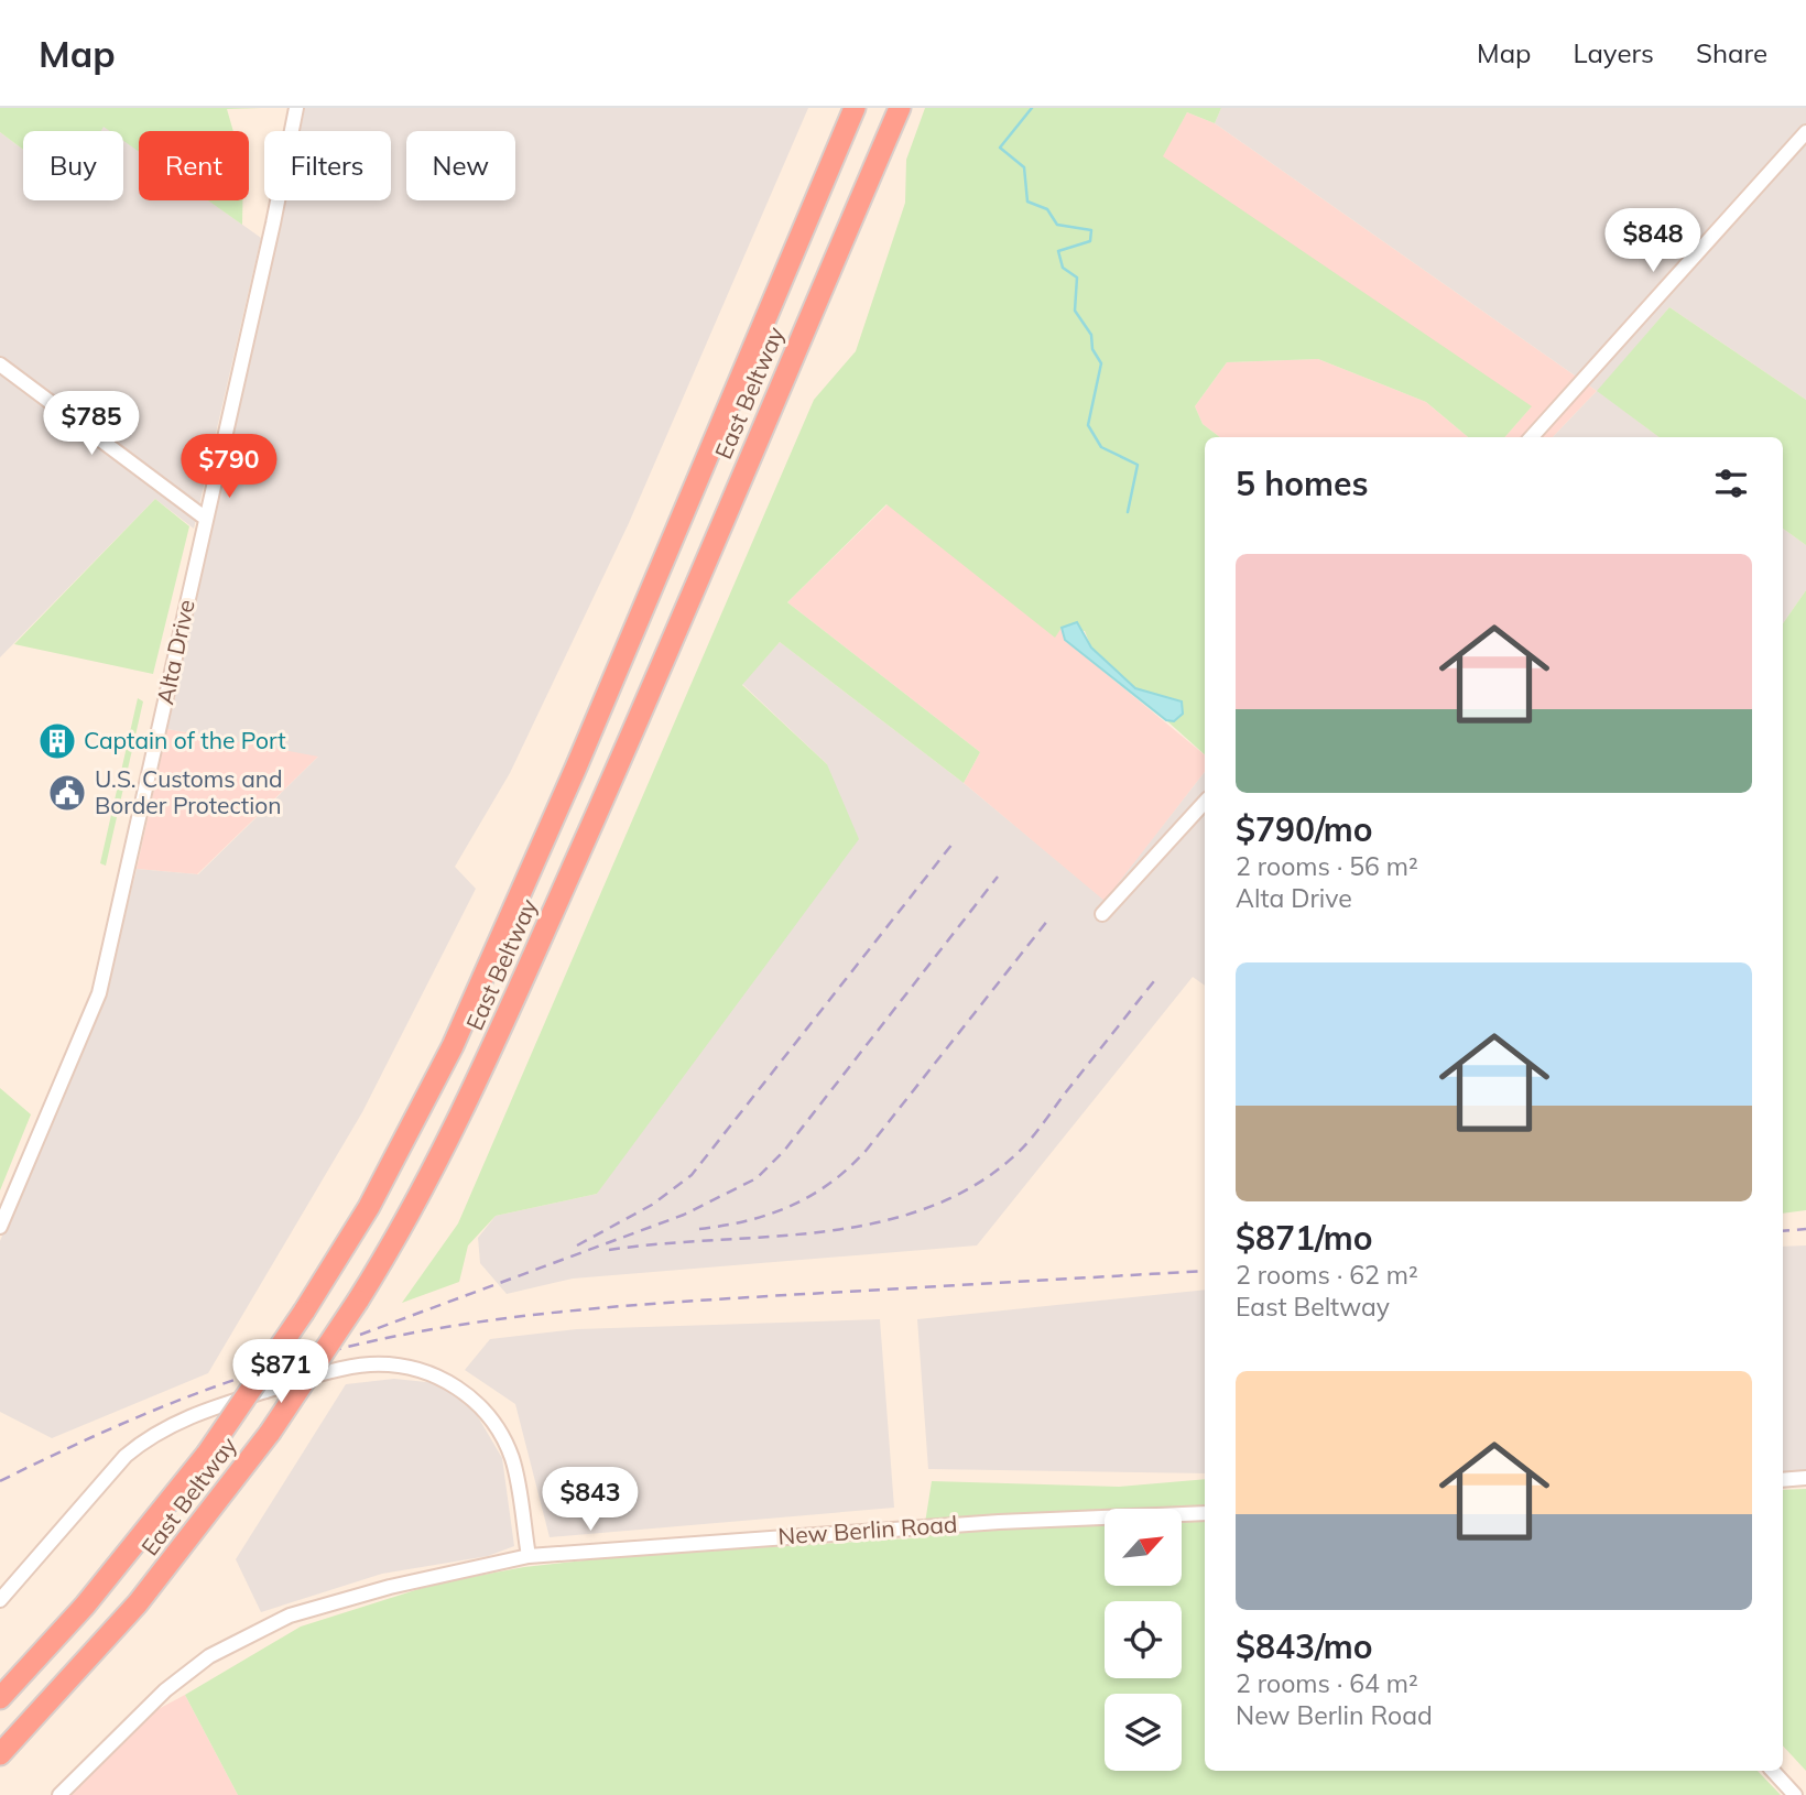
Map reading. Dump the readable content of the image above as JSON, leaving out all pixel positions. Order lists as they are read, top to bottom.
{
  "streets": {
    "highway": ["East Beltway"],
    "street": ["Alta Drive", "New Berlin Road"]
  },
  "places": {
    "building": ["Captain of the Port"],
    "public building": ["U.S. Customs and Border Protection"]
  },
  "north": "top right",
  "page": {
    "header": "Map",
    "nav": ["Map", "Layers", "Share"],
    "chip": [
      "Buy",
      "Rent",
      "Filters",
      "New"
    ],
    "price": [
      "$848",
      "$785",
      "$790",
      "$871",
      "$843"
    ],
    "heading": "5 homes",
    "list": [
      {
        "name": "$790/mo",
        "note": "2 rooms · 56 m² · Alta Drive"
      },
      {
        "name": "$871/mo",
        "note": "2 rooms · 62 m² · East Beltway"
      },
      {
        "name": "$843/mo",
        "note": "2 rooms · 64 m² · New Berlin Road"
      }
    ]
  }
}
